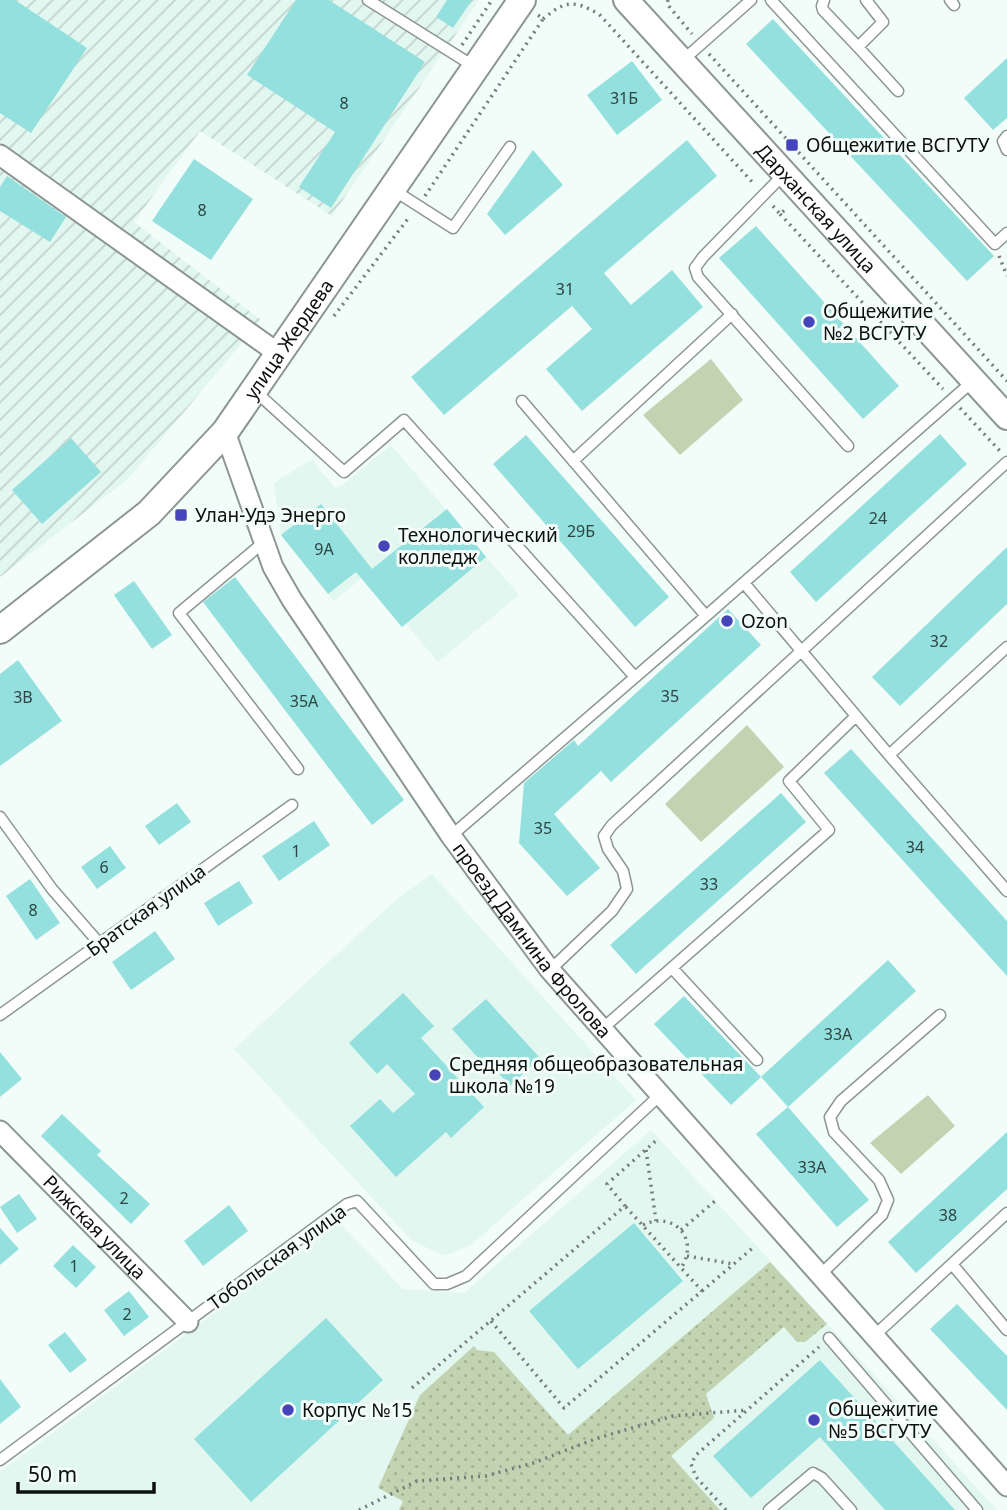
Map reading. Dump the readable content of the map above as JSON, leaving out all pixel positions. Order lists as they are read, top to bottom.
{
  "streets": {
    "main road": ["улица Жердева"],
    "street": ["Дарханская улица", "проезд Дамнина Фролова", "Рижская улица"],
    "lane": ["Братская улица", "Тобольская улица"]
  },
  "crossings": [
    ["улица Жердева", "проезд Дамнина Фролова"],
    ["проезд Дамнина Фролова", "Тобольская улица"],
    ["Рижская улица", "Тобольская улица"]
  ],
  "places": {
    "transit": ["Общежитие ВСГУТУ", "Улан-Удэ Энерго"],
    "other": [
      "Общежитие №2 ВСГУТУ",
      "Технологический колледж",
      "Ozon",
      "Средняя общеобразовательная школа №19",
      "Корпус №15",
      "Общежитие №5 ВСГУТУ"
    ]
  },
  "house_numbers": [
    "31Б",
    "8",
    "8",
    "31",
    "24",
    "29Б",
    "9А",
    "32",
    "35",
    "3В",
    "35А",
    "35",
    "34",
    "1",
    "6",
    "33",
    "8",
    "33А",
    "33А",
    "2",
    "38",
    "1",
    "2"
  ],
  "scale_bar": "50 m"
}
